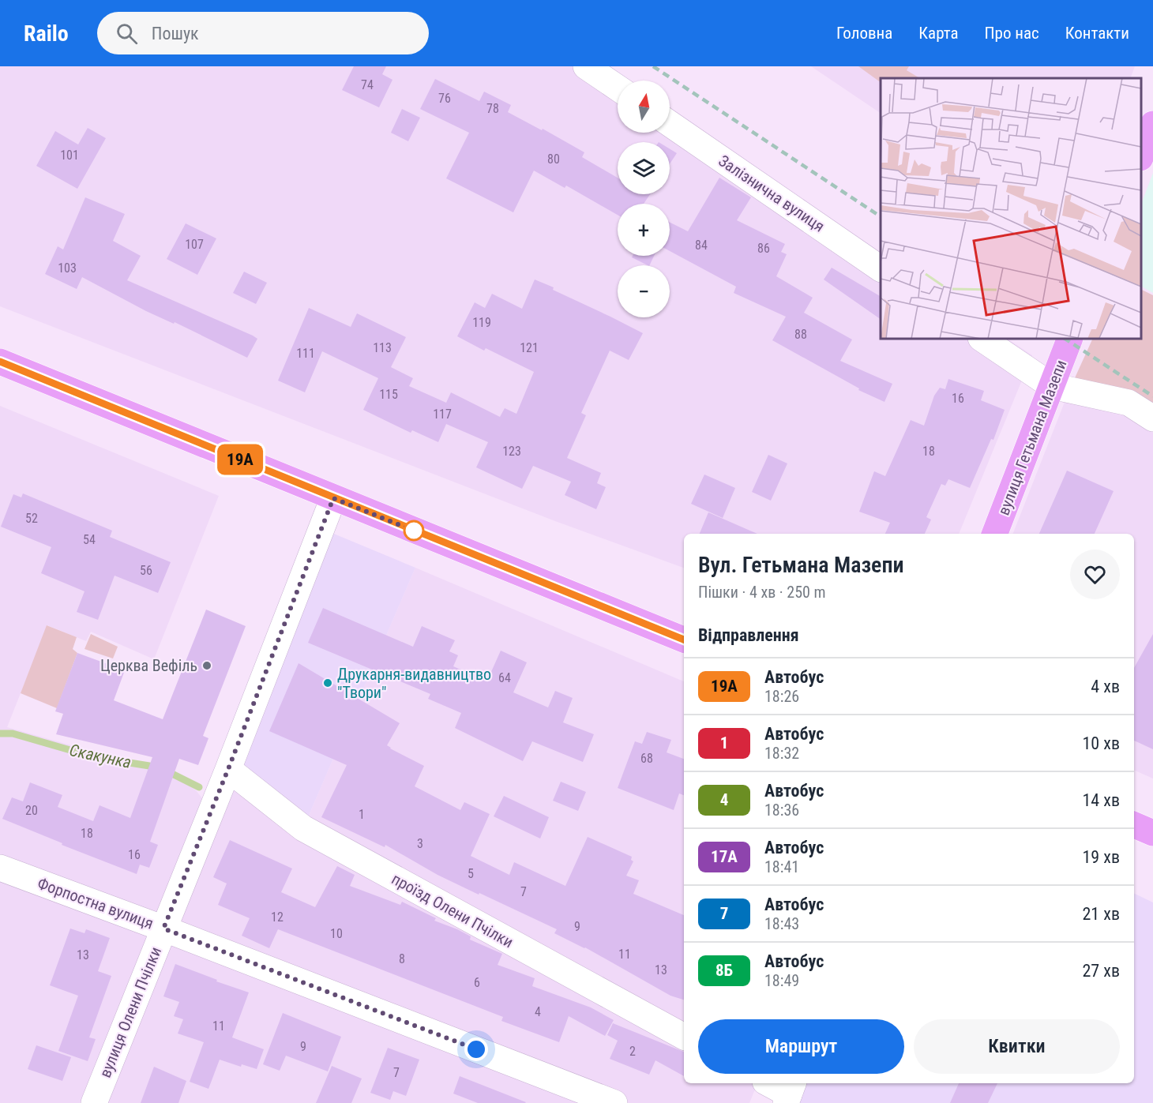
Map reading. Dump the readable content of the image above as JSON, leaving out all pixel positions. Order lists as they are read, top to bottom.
{
  "streets": {
    "main road": ["вулиця Гетьмана Мазепи"],
    "street": [
      "Залізнична вулиця",
      "Форпостна вулиця",
      "проїзд Олени Пчілки",
      "вулиця Олени Пчілки"
    ]
  },
  "crossings": [
    ["Форпостна вулиця", "вулиця Олени Пчілки"],
    ["проїзд Олени Пчілки", "вулиця Олени Пчілки"]
  ],
  "water": ["Скакунка"],
  "places": ["Церква Вефіль", "Друкарня-видавництво \"Твори\""],
  "lines": ["bus line 19А"],
  "house_numbers": [
    "74",
    "76",
    "78",
    "101",
    "80",
    "107",
    "84",
    "86",
    "103",
    "119",
    "88",
    "113",
    "121",
    "111",
    "115",
    "16",
    "117",
    "123",
    "18",
    "52",
    "54",
    "56",
    "64",
    "68",
    "20",
    "1",
    "18",
    "3",
    "16",
    "5",
    "7",
    "12",
    "9",
    "10",
    "11",
    "13",
    "8",
    "13",
    "6",
    "4",
    "11",
    "9",
    "2",
    "7"
  ],
  "north": "top",
  "page": {
    "header": "Railo",
    "search": "Пошук",
    "nav": [
      "Головна",
      "Карта",
      "Про нас",
      "Контакти"
    ],
    "on_map": "19А",
    "map_buttons": ["+", "−"],
    "heading": [
      ["Вул. Гетьмана Мазепи", "Пішки · 4 хв · 250 m"],
      "Відправлення"
    ],
    "list": [
      {
        "mark": "19А",
        "name": "Автобус",
        "note": "18:26",
        "value": "4 хв"
      },
      {
        "mark": "1",
        "name": "Автобус",
        "note": "18:32",
        "value": "10 хв"
      },
      {
        "mark": "4",
        "name": "Автобус",
        "note": "18:36",
        "value": "14 хв"
      },
      {
        "mark": "17А",
        "name": "Автобус",
        "note": "18:41",
        "value": "19 хв"
      },
      {
        "mark": "7",
        "name": "Автобус",
        "note": "18:43",
        "value": "21 хв"
      },
      {
        "mark": "8Б",
        "name": "Автобус",
        "note": "18:49",
        "value": "27 хв"
      }
    ],
    "buttons": ["Маршрут", "Квитки"]
  }
}
